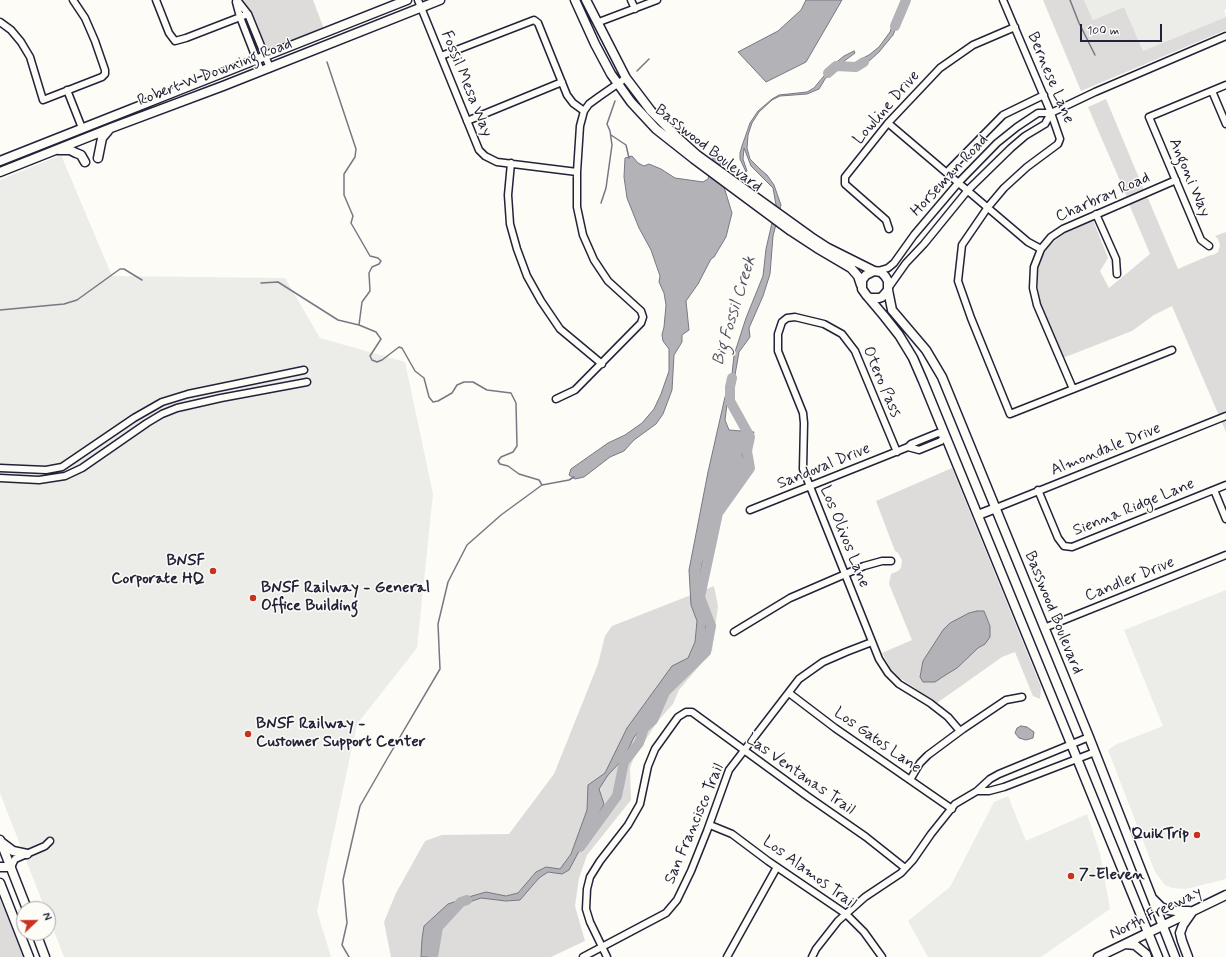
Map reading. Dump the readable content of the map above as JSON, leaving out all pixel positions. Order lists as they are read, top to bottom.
{
  "streets": {
    "main road": ["Robert W Downing Road", "Basswood Boulevard", "North Freeway"],
    "street": [
      "Bernese Lane",
      "Fossil Mesa Way",
      "Lowline Drive",
      "Horseman Road",
      "Angoni Way",
      "Charbray Road",
      "Otero Pass",
      "Almondale Drive",
      "Sandoval Drive",
      "Sienna Ridge Lane",
      "Los Olivos Lane",
      "Candler Drive",
      "Los Gatos Lane",
      "Las Ventanas Trail",
      "San Francisco Trail",
      "Los Alamos Trail"
    ]
  },
  "crossings": [
    ["Robert W Downing Road", "Fossil Mesa Way"],
    ["Bernese Lane", "Lowline Drive"],
    ["Bernese Lane", "Horseman Road"],
    ["Basswood Boulevard", "Horseman Road"],
    ["Basswood Boulevard", "Almondale Drive"],
    ["Basswood Boulevard", "Sandoval Drive"],
    ["Basswood Boulevard", "Candler Drive"],
    ["Basswood Boulevard", "North Freeway"],
    ["Angoni Way", "Charbray Road"],
    ["Otero Pass", "Sandoval Drive"],
    ["Otero Pass", "Los Olivos Lane"],
    ["Almondale Drive", "Sienna Ridge Lane"],
    ["Sandoval Drive", "Los Olivos Lane"],
    ["Los Olivos Lane", "San Francisco Trail"],
    ["Los Gatos Lane", "San Francisco Trail"],
    ["Las Ventanas Trail", "San Francisco Trail"],
    ["San Francisco Trail", "Los Alamos Trail"]
  ],
  "water": ["Big Fossil Creek"],
  "places": [
    "BNSF Corporate HQ",
    "BNSF Railway - General Office Building",
    "BNSF Railway - Customer Support Center",
    "QuikTrip",
    "7-Eleven"
  ],
  "scale_bar": "100 m",
  "north": "right"
}
